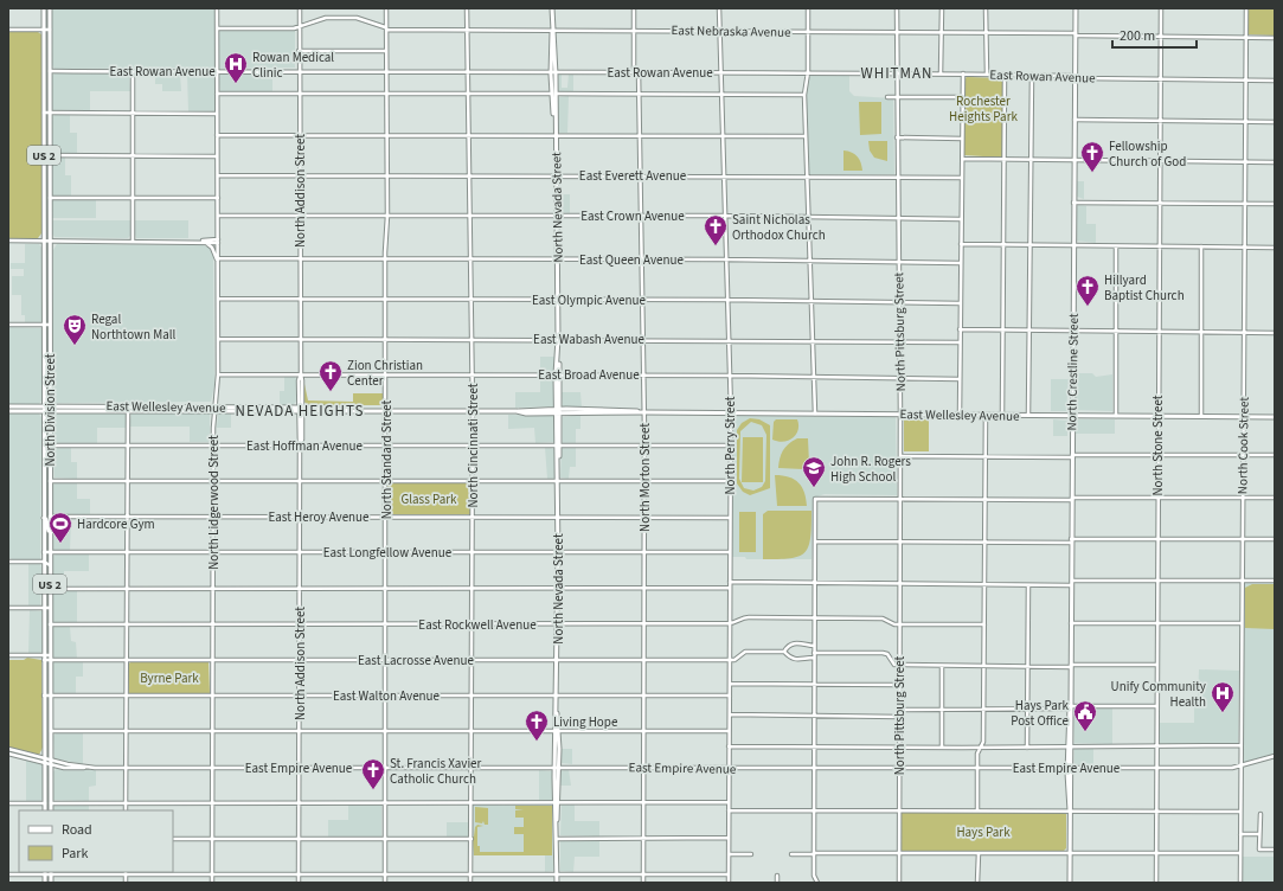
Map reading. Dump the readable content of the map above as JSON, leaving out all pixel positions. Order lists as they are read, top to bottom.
{
  "streets": {
    "main road": [
      "East Rowan Avenue",
      "US 2",
      "North Nevada Street",
      "North Crestline Street",
      "East Wellesley Avenue",
      "North Division Street"
    ],
    "street": [
      "East Nebraska Avenue",
      "East Everett Avenue",
      "North Addison Street",
      "East Crown Avenue",
      "East Queen Avenue",
      "East Olympic Avenue",
      "North Pittsburg Street",
      "East Wabash Avenue",
      "East Broad Avenue",
      "East Hoffman Avenue",
      "North Cincinnati Street",
      "North Perry Street",
      "North Stone Street",
      "North Cook Street",
      "North Standard Street",
      "North Morton Street",
      "North Lidgerwood Street",
      "East Heroy Avenue",
      "East Longfellow Avenue",
      "East Rockwell Avenue",
      "East Lacrosse Avenue",
      "East Walton Avenue",
      "East Empire Avenue"
    ]
  },
  "crossings": [
    ["East Nebraska Avenue", "North Addison Street"],
    ["East Nebraska Avenue", "North Nevada Street"],
    ["East Nebraska Avenue", "North Pittsburg Street"],
    ["East Nebraska Avenue", "North Crestline Street"],
    ["East Nebraska Avenue", "North Cincinnati Street"],
    ["East Nebraska Avenue", "North Perry Street"],
    ["East Nebraska Avenue", "North Stone Street"],
    ["East Nebraska Avenue", "North Cook Street"],
    ["East Nebraska Avenue", "North Standard Street"],
    ["East Nebraska Avenue", "North Lidgerwood Street"],
    ["East Rowan Avenue", "North Addison Street"],
    ["East Rowan Avenue", "North Nevada Street"],
    ["East Rowan Avenue", "North Pittsburg Street"],
    ["East Rowan Avenue", "North Crestline Street"],
    ["East Rowan Avenue", "North Division Street"],
    ["East Rowan Avenue", "North Cincinnati Street"],
    ["East Rowan Avenue", "North Perry Street"],
    ["East Rowan Avenue", "North Stone Street"],
    ["East Rowan Avenue", "North Cook Street"],
    ["East Rowan Avenue", "North Standard Street"],
    ["East Rowan Avenue", "North Morton Street"],
    ["East Rowan Avenue", "North Lidgerwood Street"],
    ["East Everett Avenue", "North Addison Street"],
    ["East Everett Avenue", "North Nevada Street"],
    ["East Everett Avenue", "North Pittsburg Street"],
    ["East Everett Avenue", "North Cincinnati Street"],
    ["East Everett Avenue", "North Perry Street"],
    ["East Everett Avenue", "North Standard Street"],
    ["East Everett Avenue", "North Morton Street"],
    ["East Everett Avenue", "North Lidgerwood Street"],
    ["North Addison Street", "East Crown Avenue"],
    ["North Addison Street", "East Queen Avenue"],
    ["North Addison Street", "East Olympic Avenue"],
    ["North Addison Street", "East Wabash Avenue"],
    ["North Addison Street", "East Broad Avenue"],
    ["North Addison Street", "East Wellesley Avenue"],
    ["North Addison Street", "East Hoffman Avenue"],
    ["North Addison Street", "East Heroy Avenue"],
    ["North Addison Street", "East Longfellow Avenue"],
    ["North Addison Street", "East Rockwell Avenue"],
    ["North Addison Street", "East Lacrosse Avenue"],
    ["North Addison Street", "East Walton Avenue"],
    ["North Addison Street", "East Empire Avenue"],
    ["North Nevada Street", "East Crown Avenue"],
    ["North Nevada Street", "East Queen Avenue"],
    ["North Nevada Street", "East Olympic Avenue"],
    ["North Nevada Street", "East Wabash Avenue"],
    ["North Nevada Street", "East Broad Avenue"],
    ["North Nevada Street", "East Wellesley Avenue"],
    ["North Nevada Street", "East Hoffman Avenue"],
    ["North Nevada Street", "East Heroy Avenue"],
    ["North Nevada Street", "East Longfellow Avenue"],
    ["North Nevada Street", "East Rockwell Avenue"],
    ["North Nevada Street", "East Lacrosse Avenue"],
    ["North Nevada Street", "East Walton Avenue"],
    ["North Nevada Street", "East Empire Avenue"],
    ["East Crown Avenue", "North Pittsburg Street"],
    ["East Crown Avenue", "North Cincinnati Street"],
    ["East Crown Avenue", "North Perry Street"],
    ["East Crown Avenue", "North Standard Street"],
    ["East Crown Avenue", "North Morton Street"],
    ["East Crown Avenue", "North Lidgerwood Street"],
    ["East Queen Avenue", "North Pittsburg Street"],
    ["East Queen Avenue", "North Cincinnati Street"],
    ["East Queen Avenue", "North Perry Street"],
    ["East Queen Avenue", "North Standard Street"],
    ["East Queen Avenue", "North Morton Street"],
    ["East Queen Avenue", "North Lidgerwood Street"],
    ["East Olympic Avenue", "North Pittsburg Street"],
    ["East Olympic Avenue", "North Cincinnati Street"],
    ["East Olympic Avenue", "North Perry Street"],
    ["East Olympic Avenue", "North Standard Street"],
    ["East Olympic Avenue", "North Morton Street"],
    ["East Olympic Avenue", "North Lidgerwood Street"],
    ["North Pittsburg Street", "East Wabash Avenue"],
    ["North Pittsburg Street", "East Broad Avenue"],
    ["North Pittsburg Street", "East Wellesley Avenue"],
    ["North Pittsburg Street", "East Rockwell Avenue"],
    ["North Pittsburg Street", "East Empire Avenue"],
    ["East Wabash Avenue", "North Cincinnati Street"],
    ["East Wabash Avenue", "North Perry Street"],
    ["East Wabash Avenue", "North Standard Street"],
    ["East Wabash Avenue", "North Morton Street"],
    ["East Wabash Avenue", "North Lidgerwood Street"],
    ["North Crestline Street", "East Wellesley Avenue"],
    ["North Crestline Street", "East Empire Avenue"],
    ["East Broad Avenue", "North Cincinnati Street"],
    ["East Broad Avenue", "North Perry Street"],
    ["East Broad Avenue", "North Standard Street"],
    ["East Broad Avenue", "North Morton Street"],
    ["East Broad Avenue", "North Lidgerwood Street"],
    ["East Wellesley Avenue", "North Division Street"],
    ["East Wellesley Avenue", "North Cincinnati Street"],
    ["East Wellesley Avenue", "North Perry Street"],
    ["East Wellesley Avenue", "North Stone Street"],
    ["East Wellesley Avenue", "North Cook Street"],
    ["East Wellesley Avenue", "North Standard Street"],
    ["East Wellesley Avenue", "North Morton Street"],
    ["East Wellesley Avenue", "North Lidgerwood Street"],
    ["North Division Street", "East Hoffman Avenue"],
    ["North Division Street", "East Heroy Avenue"],
    ["North Division Street", "East Longfellow Avenue"],
    ["North Division Street", "East Rockwell Avenue"],
    ["North Division Street", "East Lacrosse Avenue"],
    ["North Division Street", "East Walton Avenue"],
    ["North Division Street", "East Empire Avenue"],
    ["East Hoffman Avenue", "North Cincinnati Street"],
    ["East Hoffman Avenue", "North Perry Street"],
    ["East Hoffman Avenue", "North Standard Street"],
    ["East Hoffman Avenue", "North Morton Street"],
    ["East Hoffman Avenue", "North Lidgerwood Street"],
    ["North Cincinnati Street", "East Heroy Avenue"],
    ["North Cincinnati Street", "East Longfellow Avenue"],
    ["North Cincinnati Street", "East Rockwell Avenue"],
    ["North Cincinnati Street", "East Lacrosse Avenue"],
    ["North Cincinnati Street", "East Walton Avenue"],
    ["North Cincinnati Street", "East Empire Avenue"],
    ["North Perry Street", "East Heroy Avenue"],
    ["North Perry Street", "East Longfellow Avenue"],
    ["North Perry Street", "East Rockwell Avenue"],
    ["North Perry Street", "East Lacrosse Avenue"],
    ["North Perry Street", "East Walton Avenue"],
    ["North Perry Street", "East Empire Avenue"],
    ["North Stone Street", "East Empire Avenue"],
    ["North Cook Street", "East Empire Avenue"],
    ["North Standard Street", "East Heroy Avenue"],
    ["North Standard Street", "East Longfellow Avenue"],
    ["North Standard Street", "East Rockwell Avenue"],
    ["North Standard Street", "East Lacrosse Avenue"],
    ["North Standard Street", "East Walton Avenue"],
    ["North Standard Street", "East Empire Avenue"],
    ["North Morton Street", "East Heroy Avenue"],
    ["North Morton Street", "East Longfellow Avenue"],
    ["North Morton Street", "East Rockwell Avenue"],
    ["North Morton Street", "East Lacrosse Avenue"],
    ["North Morton Street", "East Walton Avenue"],
    ["North Morton Street", "East Empire Avenue"],
    ["North Lidgerwood Street", "East Heroy Avenue"],
    ["North Lidgerwood Street", "East Longfellow Avenue"],
    ["North Lidgerwood Street", "East Rockwell Avenue"],
    ["North Lidgerwood Street", "East Lacrosse Avenue"],
    ["North Lidgerwood Street", "East Walton Avenue"],
    ["North Lidgerwood Street", "East Empire Avenue"]
  ],
  "districts": ["WHITMAN", "NEVADA HEIGHTS"],
  "parks": [
    "Rochester Heights Park",
    "Glass Park",
    "Byrne Park",
    "Hays Park"
  ],
  "places": {
    "hospital": ["Rowan Medical Clinic", "Unify Community Health"],
    "church": [
      "Fellowship Church of God",
      "Saint Nicholas Orthodox Church",
      "Hillyard Baptist Church",
      "Zion Christian Center",
      "Living Hope",
      "St. Francis Xavier Catholic Church"
    ],
    "theatre": ["Regal Northtown Mall"],
    "school or university": ["John R. Rogers High School"],
    "sports": ["Hardcore Gym"],
    "public building": ["Hays Park Post Office"]
  },
  "legend": ["Road", "Park"],
  "scale_bar": "200 m"
}
